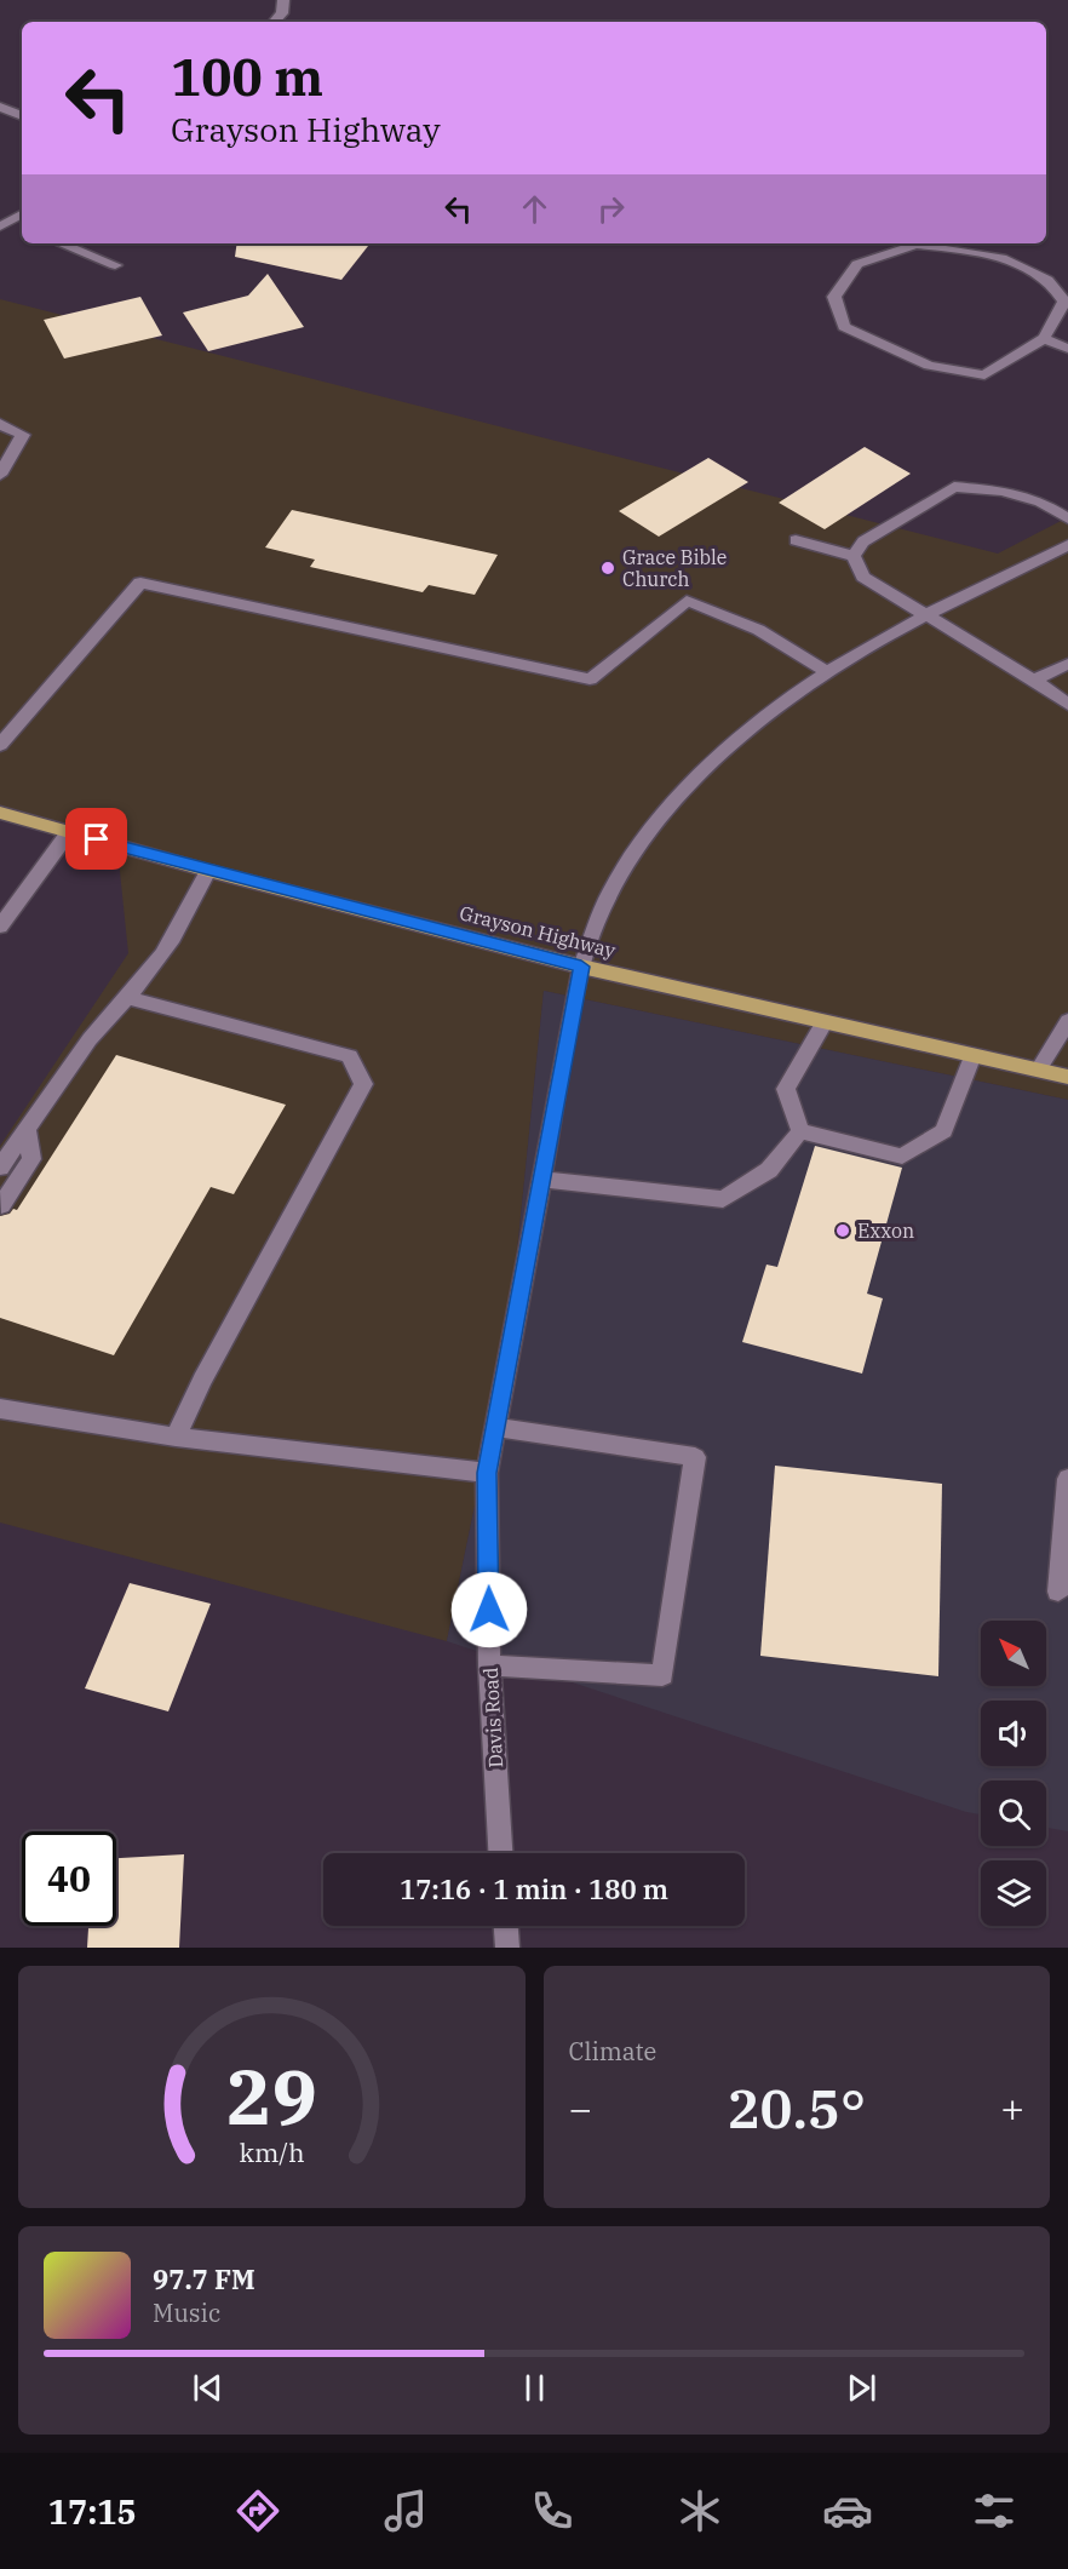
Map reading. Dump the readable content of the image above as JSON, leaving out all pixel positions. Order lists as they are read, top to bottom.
{
  "streets": {
    "main road": ["Grayson Highway"],
    "street": ["Davis Road"]
  },
  "crossings": [
    ["Grayson Highway", "Davis Road"]
  ],
  "places": ["Grace Bible Church", "Exxon"],
  "north": "top left",
  "page": {
    "turn": ["100 m", "Grayson Highway"],
    "limit": "40",
    "trip": "17:16 · 1 min · 180 m",
    "tile": "Climate",
    "heat": ["−", "20.5°", "+"],
    "song": ["97.7 FM", "Music"],
    "tabs": "17:15",
    "gauge": ["29", "km/h"]
  }
}
